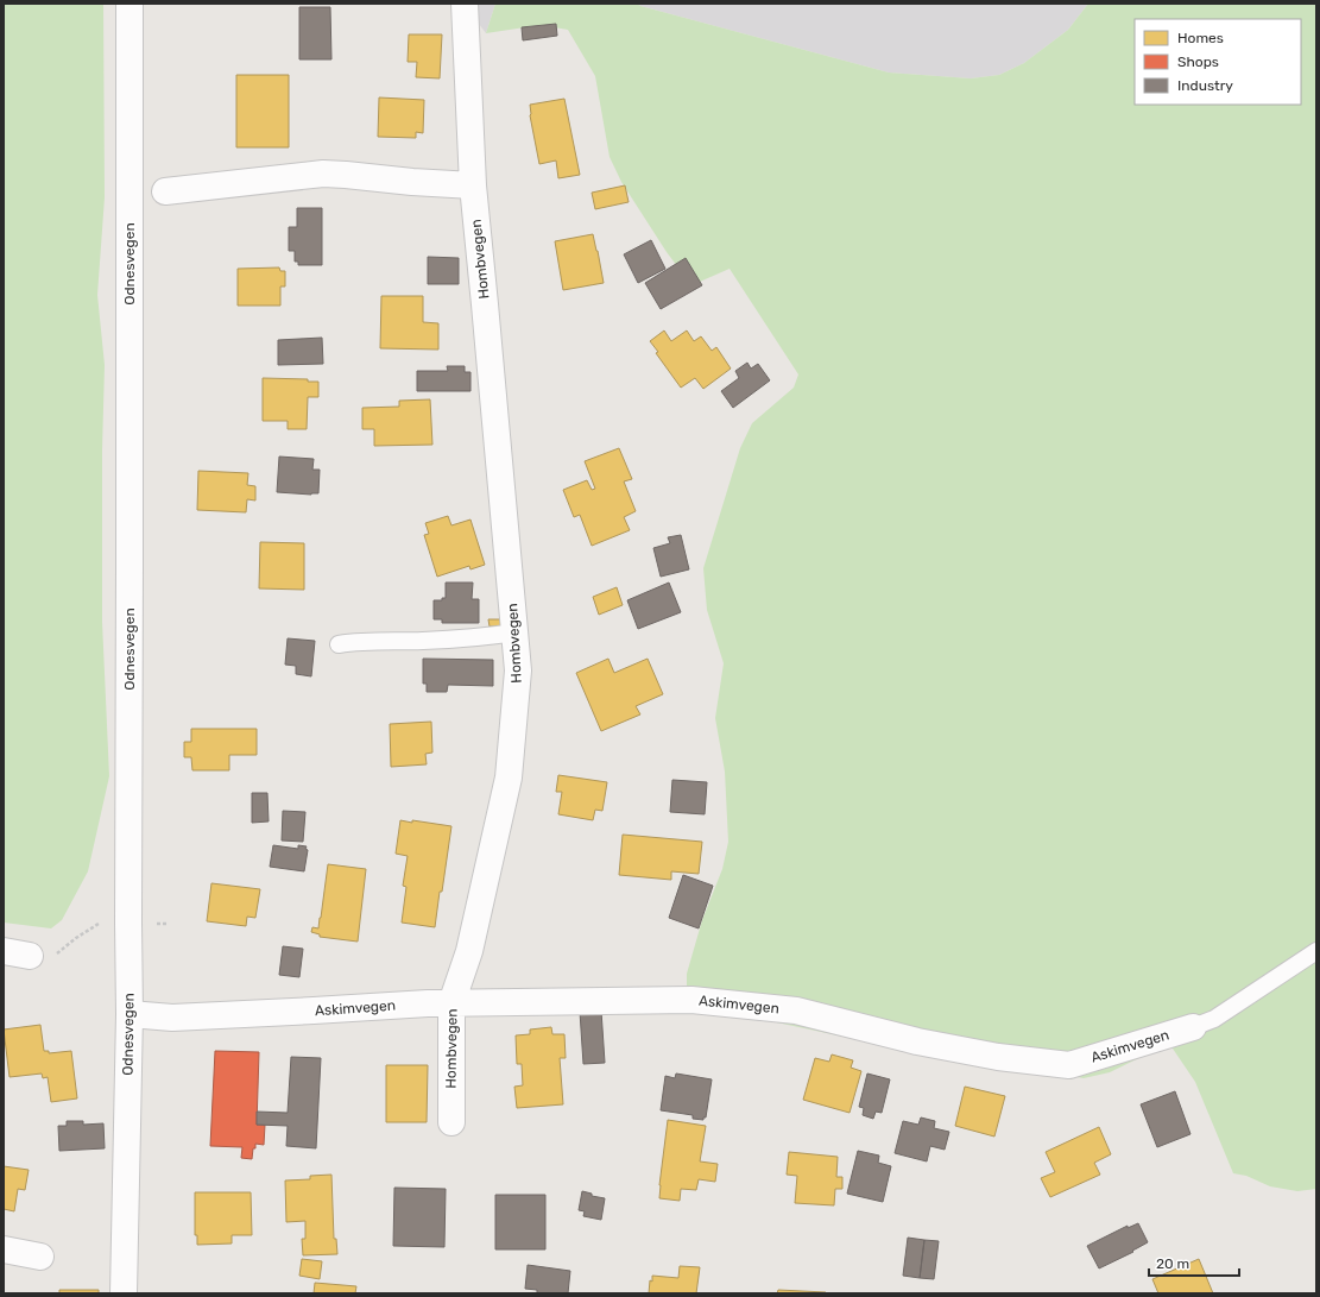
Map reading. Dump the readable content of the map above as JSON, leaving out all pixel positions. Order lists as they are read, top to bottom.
{
  "streets": {
    "street": ["Hombvegen", "Odnesvegen", "Askimvegen"]
  },
  "crossings": [
    ["Hombvegen", "Askimvegen"],
    ["Odnesvegen", "Askimvegen"]
  ],
  "legend": ["Homes", "Shops", "Industry"],
  "scale_bar": "20 m"
}
